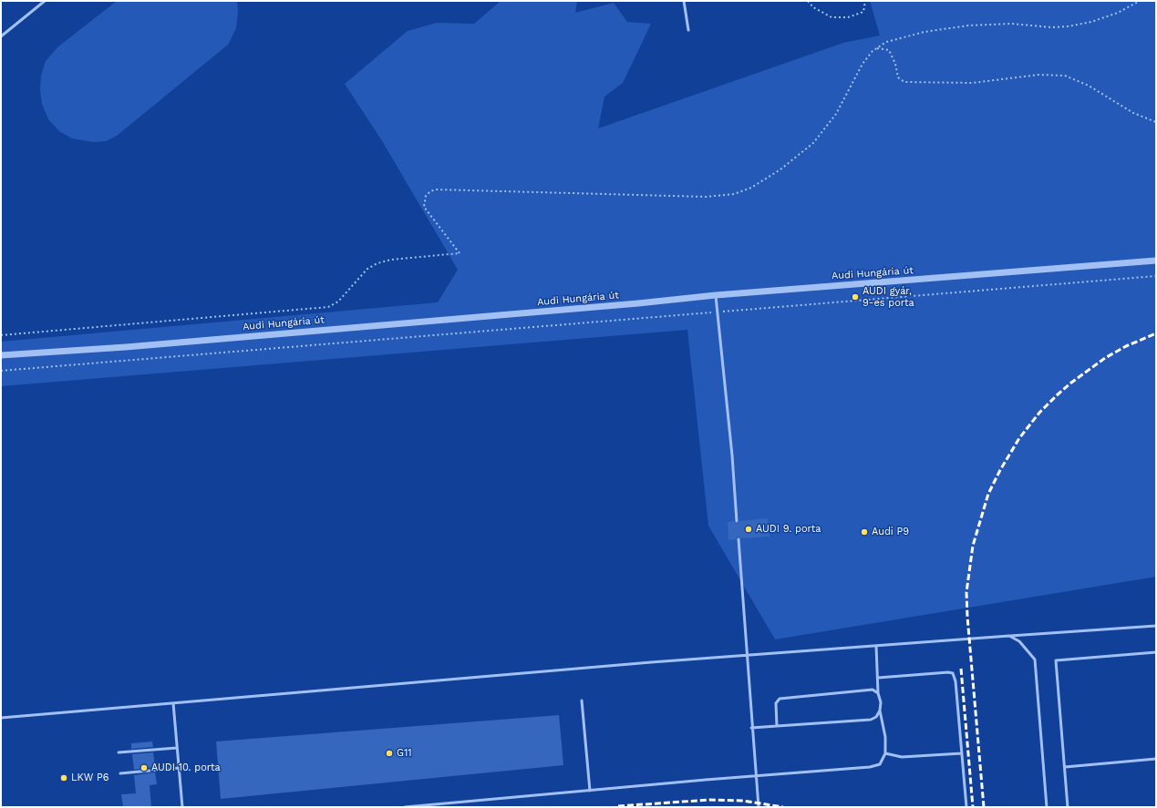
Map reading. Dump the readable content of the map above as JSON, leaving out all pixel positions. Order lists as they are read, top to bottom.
{
  "streets": {
    "street": ["Audi Hungária út"]
  },
  "places": [
    "AUDI gyár, 9-es porta",
    "AUDI 9. porta",
    "Audi P9",
    "G11",
    "AUDI 10. porta",
    "LKW P6"
  ]
}
